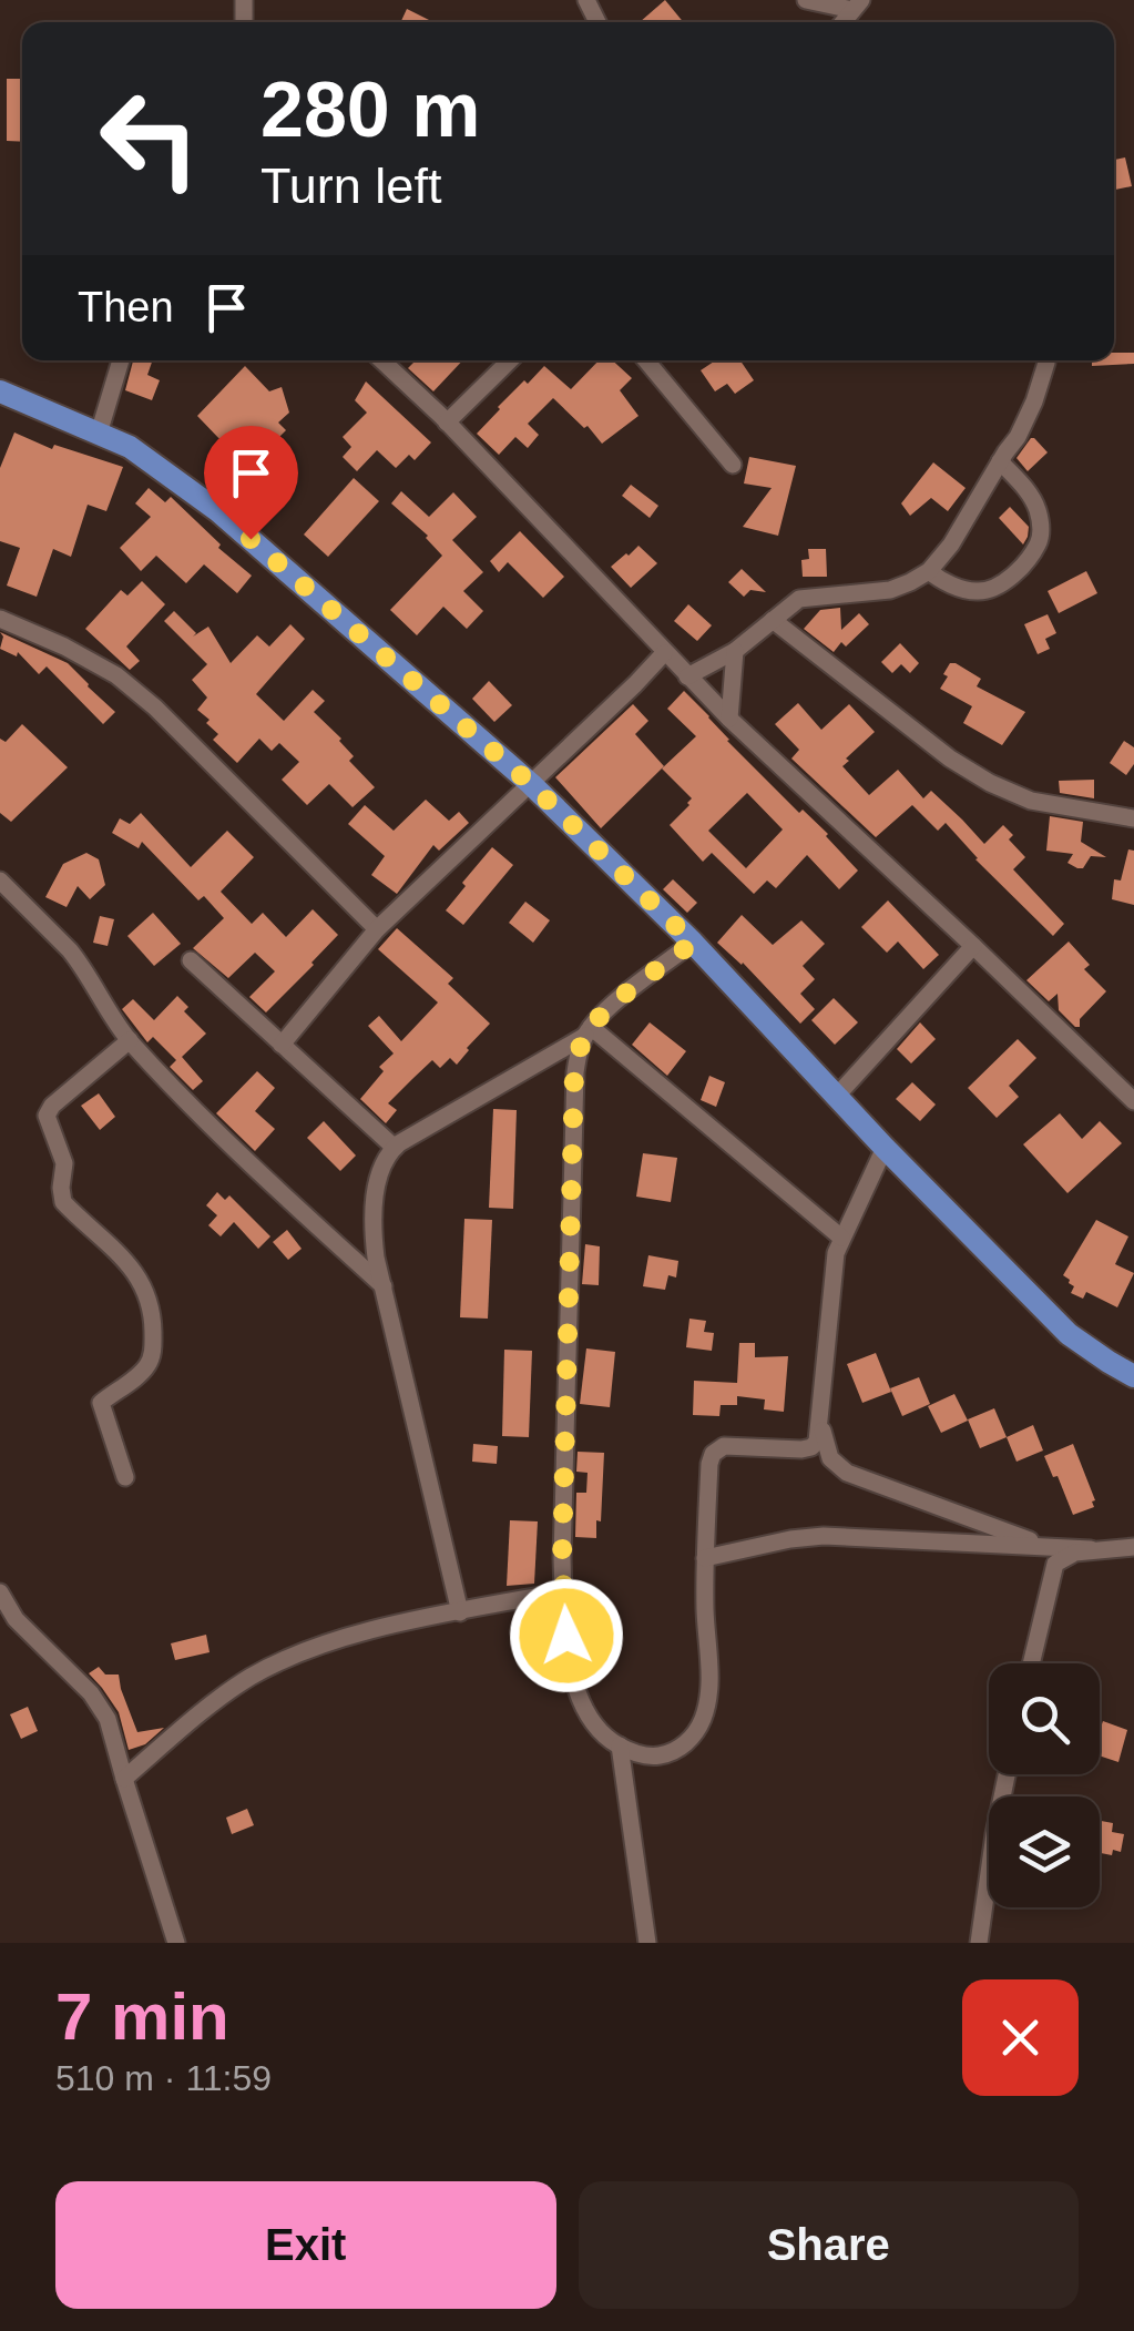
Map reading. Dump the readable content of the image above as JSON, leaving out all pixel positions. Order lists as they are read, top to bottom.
{
  "page": {
    "turn": ["280 m", "Turn left"],
    "then": "Then",
    "heading": ["7 min", "510 m · 11:59"],
    "buttons": ["Exit", "Share"]
  }
}
